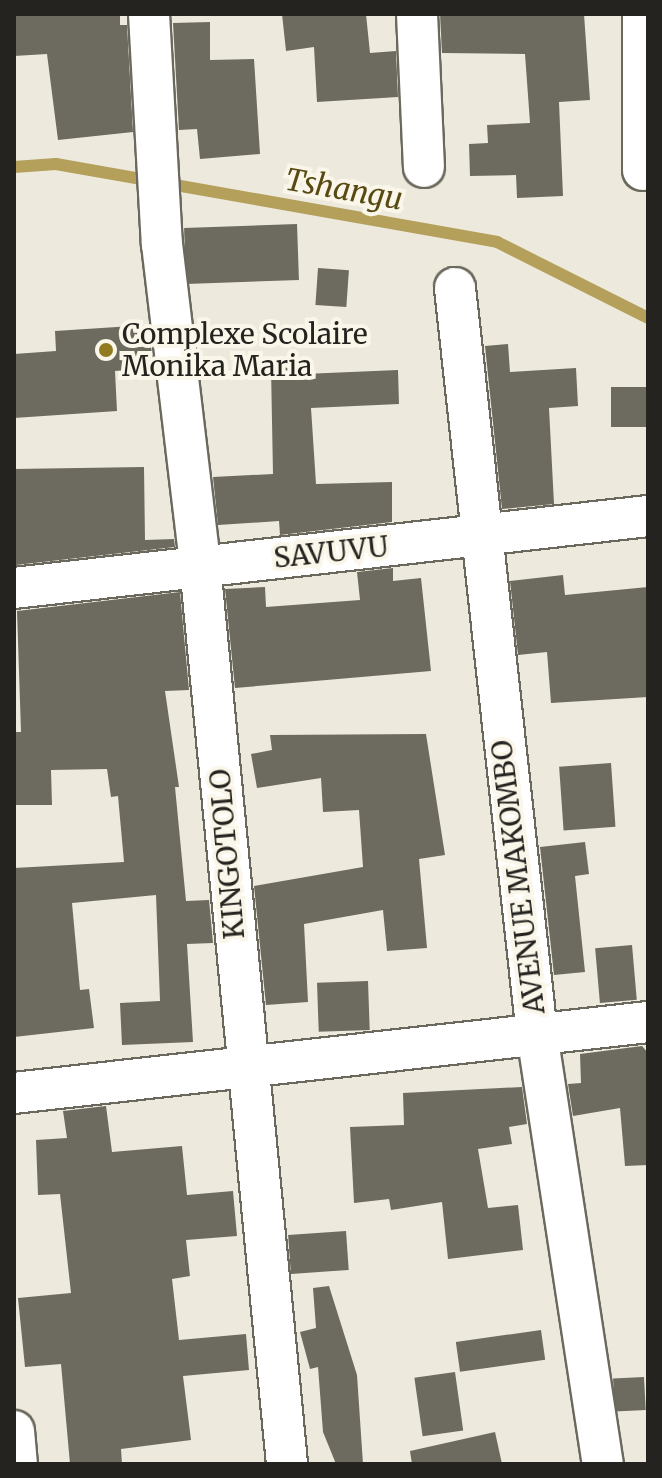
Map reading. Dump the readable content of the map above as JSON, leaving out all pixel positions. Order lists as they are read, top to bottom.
{
  "streets": {
    "street": ["SAVUVU", "KINGOTOLO", "AVENUE MAKOMBO"]
  },
  "crossings": [
    ["SAVUVU", "KINGOTOLO"],
    ["SAVUVU", "AVENUE MAKOMBO"]
  ],
  "water": ["Tshangu"],
  "places": ["Complexe Scolaire Monika Maria"]
}
